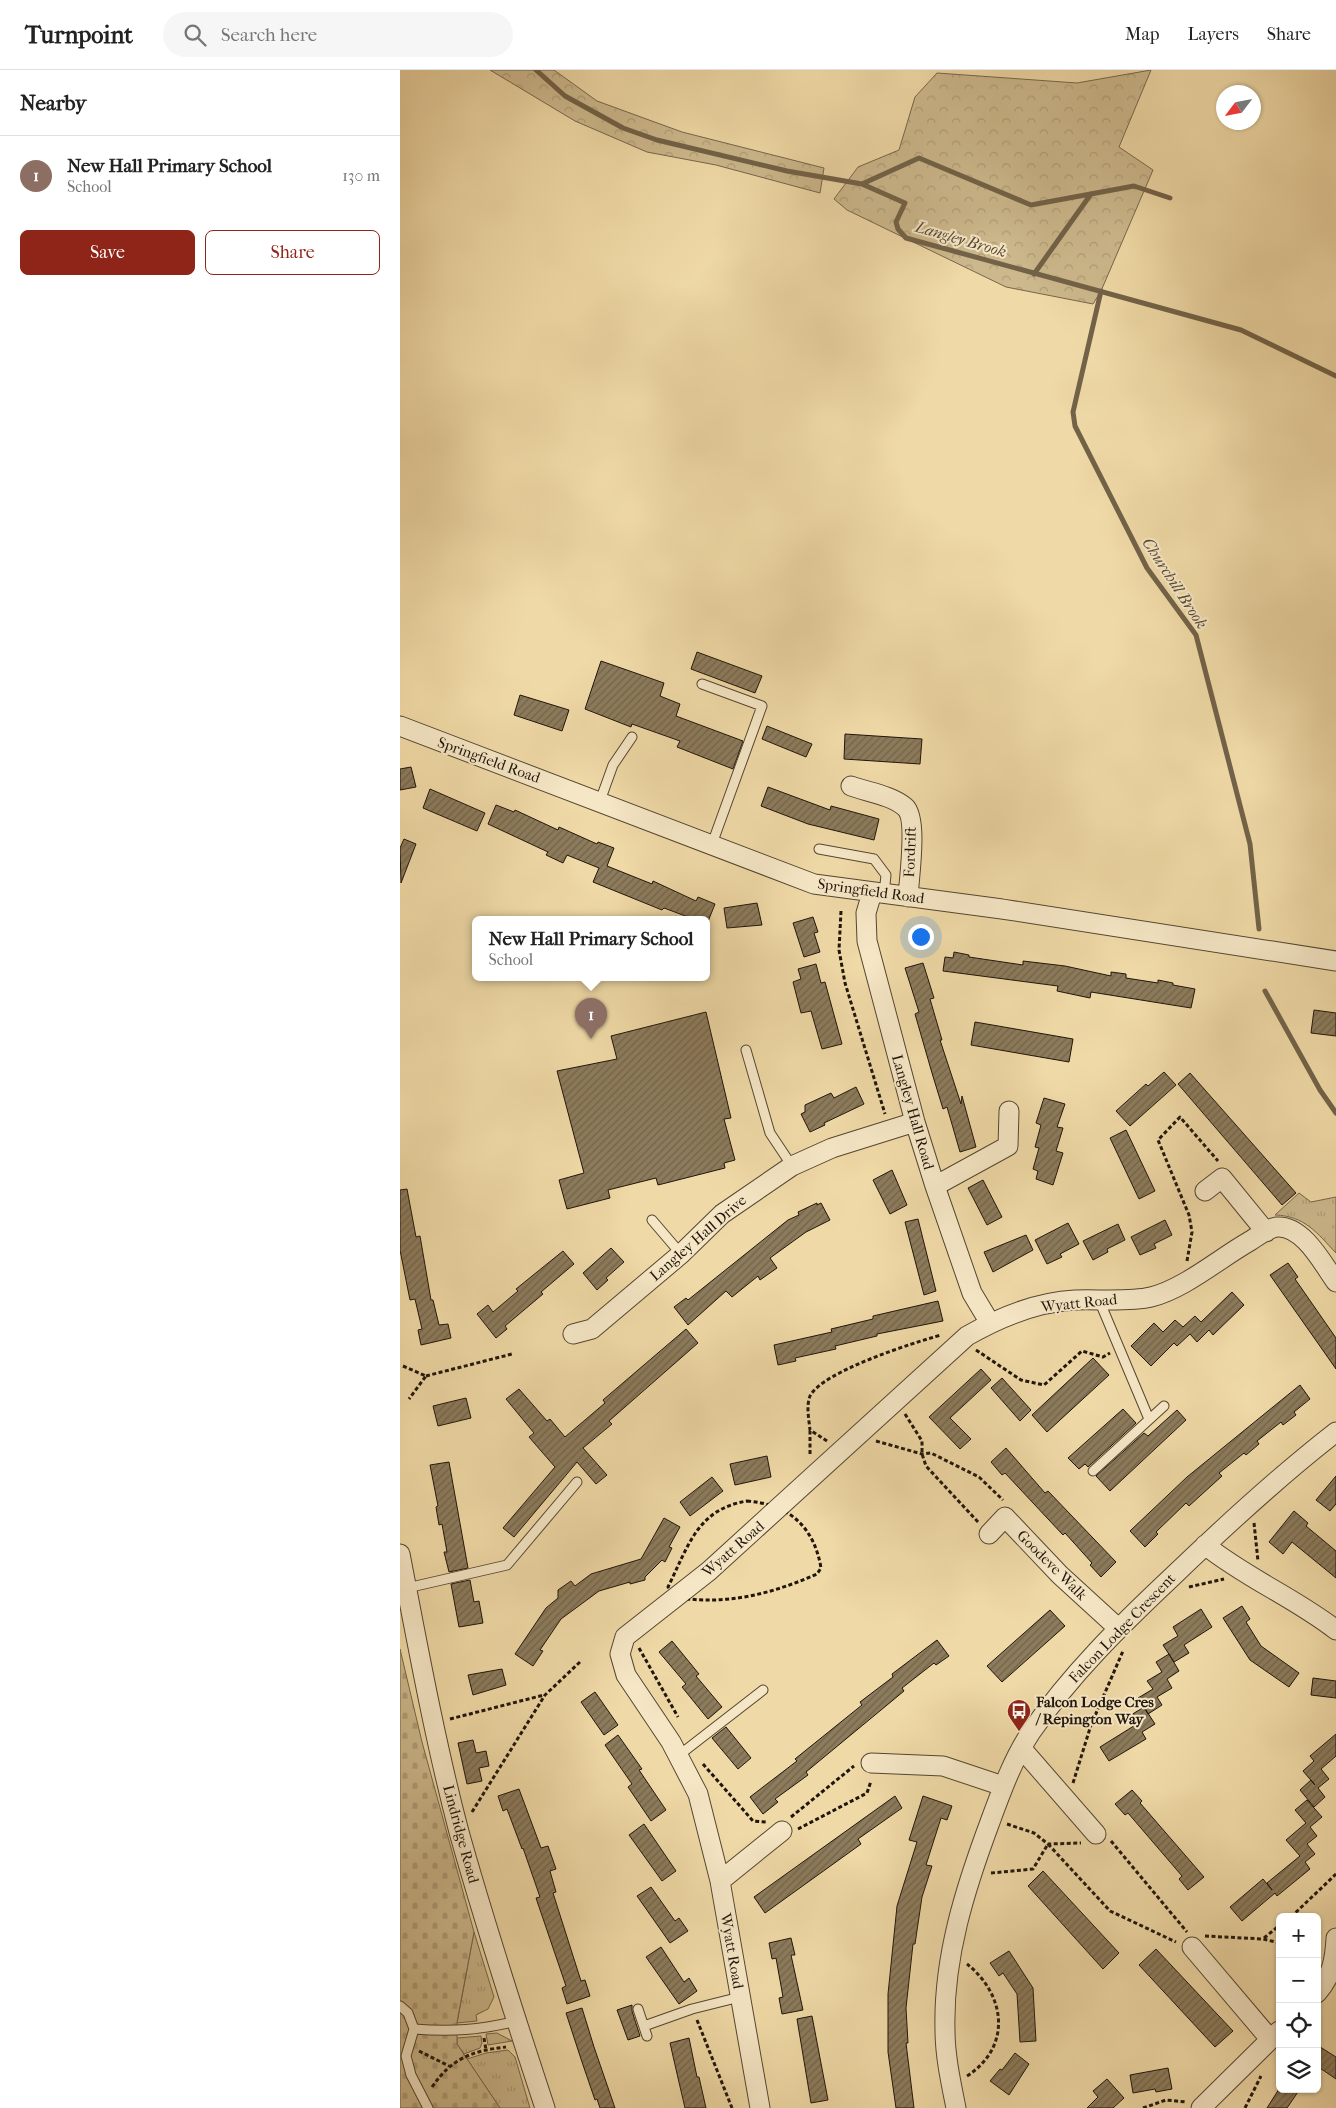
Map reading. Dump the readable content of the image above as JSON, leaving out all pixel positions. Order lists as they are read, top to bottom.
{
  "streets": {
    "street": [
      "Springfield Road",
      "Fordrift",
      "Langley Hall Road",
      "Langley Hall Drive",
      "Wyatt Road",
      "Goodeve Walk",
      "Falcon Lodge Crescent",
      "Lindridge Road"
    ]
  },
  "crossings": [
    ["Springfield Road", "Fordrift"],
    ["Springfield Road", "Langley Hall Road"],
    ["Langley Hall Road", "Langley Hall Drive"],
    ["Langley Hall Road", "Wyatt Road"],
    ["Goodeve Walk", "Falcon Lodge Crescent"]
  ],
  "water": ["Langley Brook", "Churchill Brook"],
  "places": {
    "bus stop": ["Falcon Lodge Cres / Repington Way"]
  },
  "north": "bottom left",
  "page": {
    "header": "Turnpoint",
    "search": "Search here",
    "nav": ["Map", "Layers", "Share"],
    "heading": "Nearby",
    "list": [
      {
        "mark": "1",
        "name": "New Hall Primary School",
        "note": "School",
        "value": "130 m"
      }
    ],
    "buttons": ["Save", "Share"],
    "popup": ["New Hall Primary School", "School"],
    "pins": "1",
    "map_buttons": ["+", "−"]
  }
}
